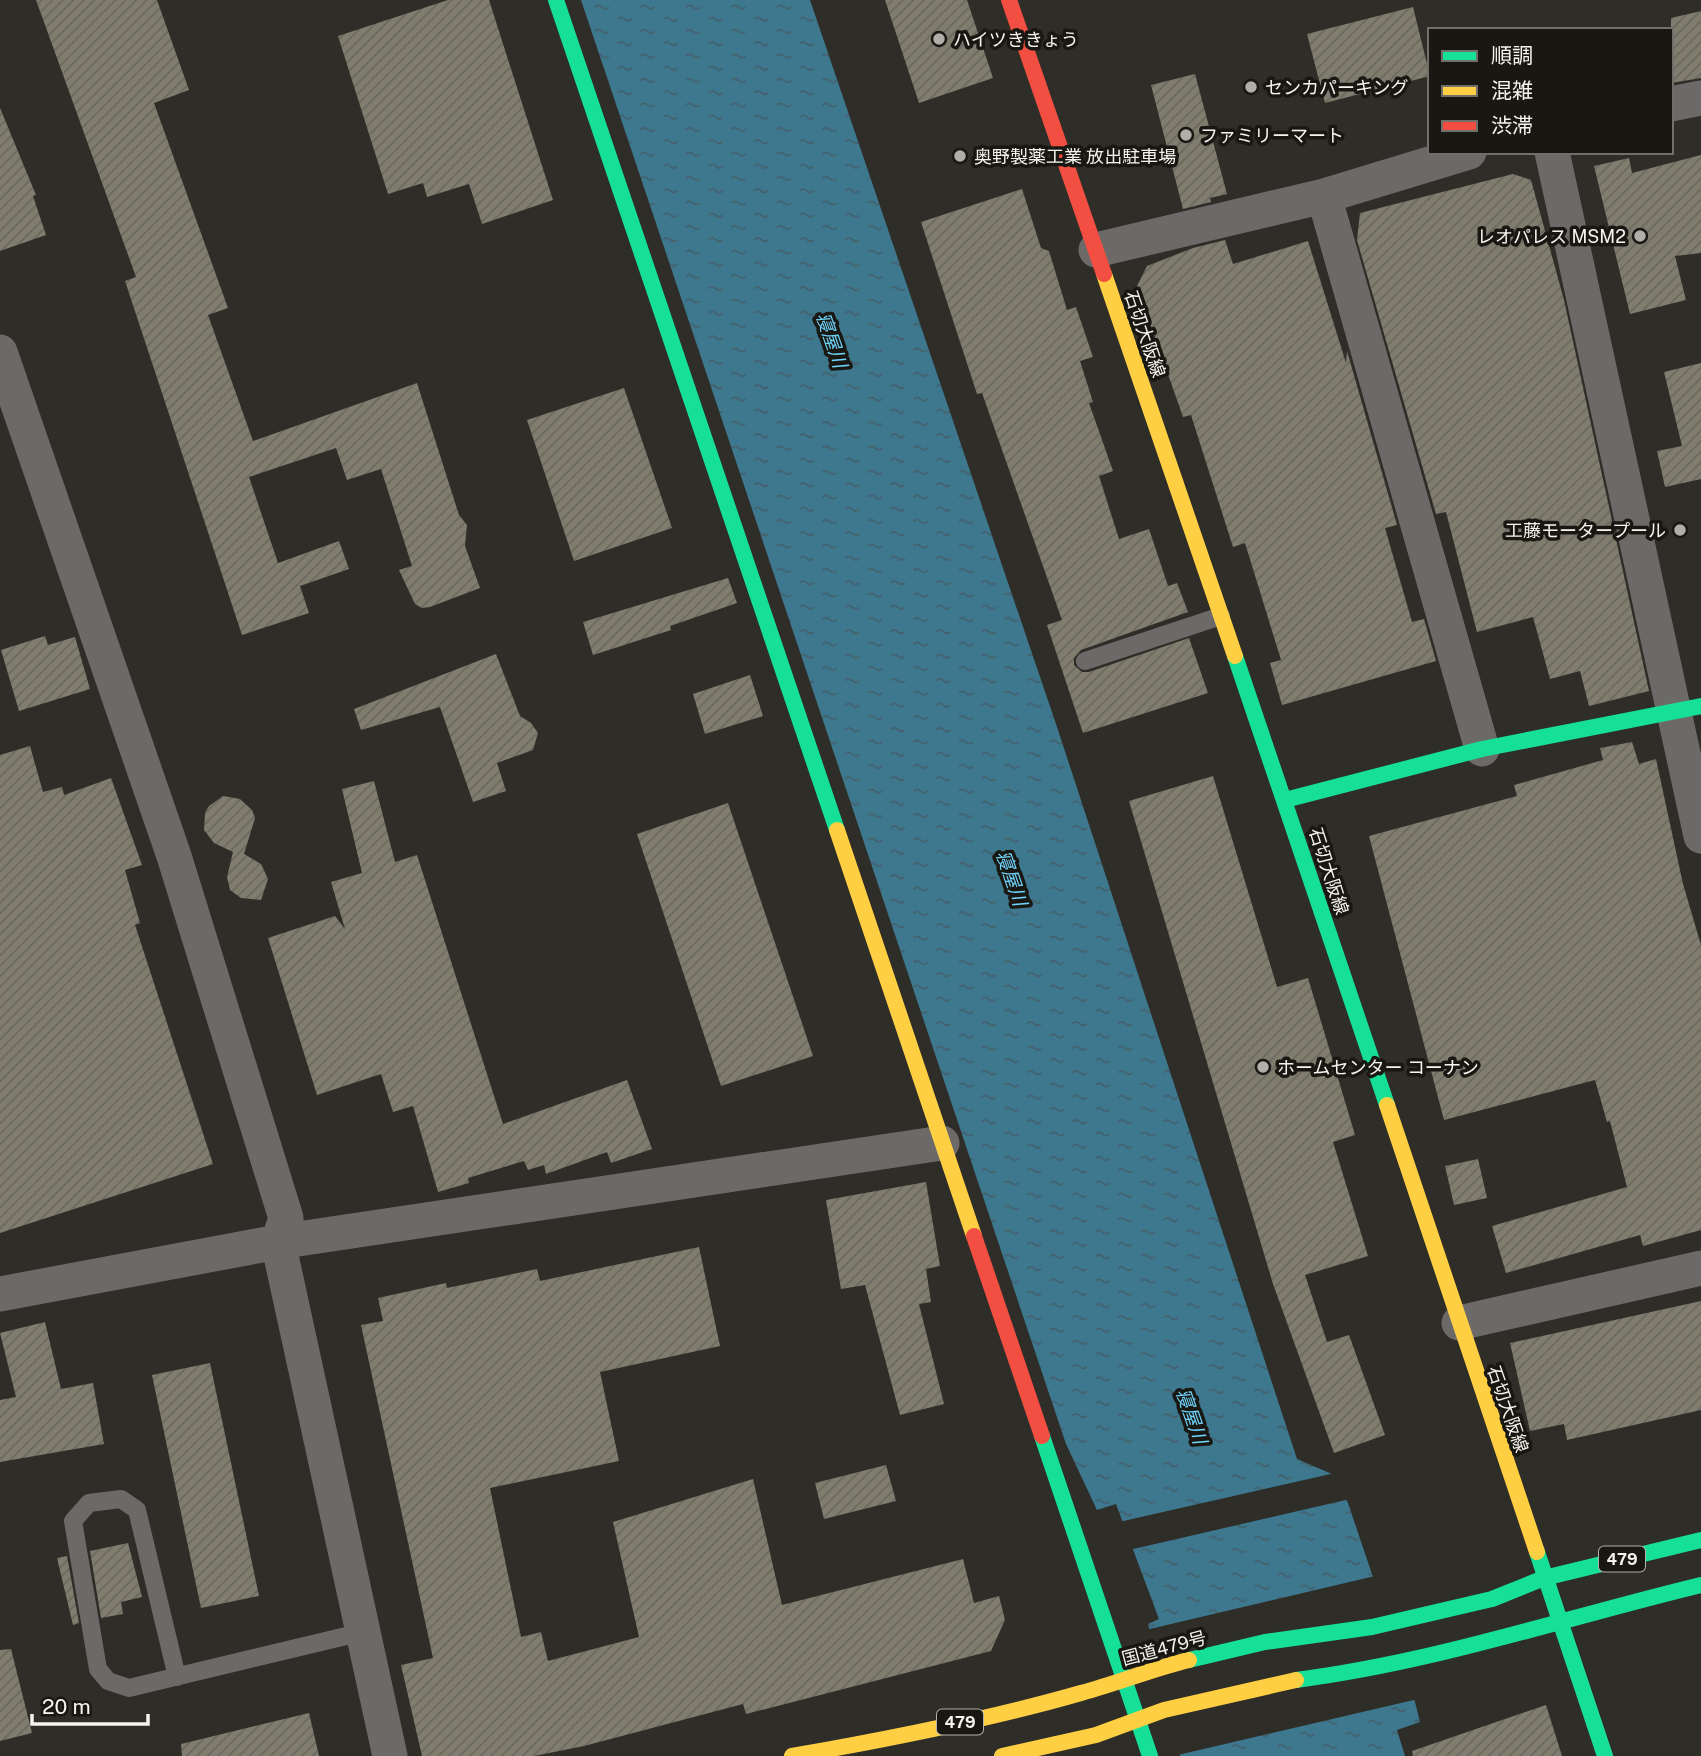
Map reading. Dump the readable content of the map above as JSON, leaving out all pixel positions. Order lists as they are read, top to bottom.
{
  "streets": {
    "main road": ["石切大阪線", "479", "国道479号"]
  },
  "crossings": [
    ["石切大阪線", "479"],
    ["石切大阪線", "国道479号"],
    ["479", "国道479号"]
  ],
  "water": ["寝屋川"],
  "places": [
    "ハイツききょう",
    "センカパーキング",
    "ファミリーマート",
    "奥野製薬工業 放出駐車場",
    "レオパレス MSM2",
    "工藤モータープール",
    "ホームセンター コーナン"
  ],
  "legend": ["順調", "混雑", "渋滞"],
  "scale_bar": "20 m"
}
